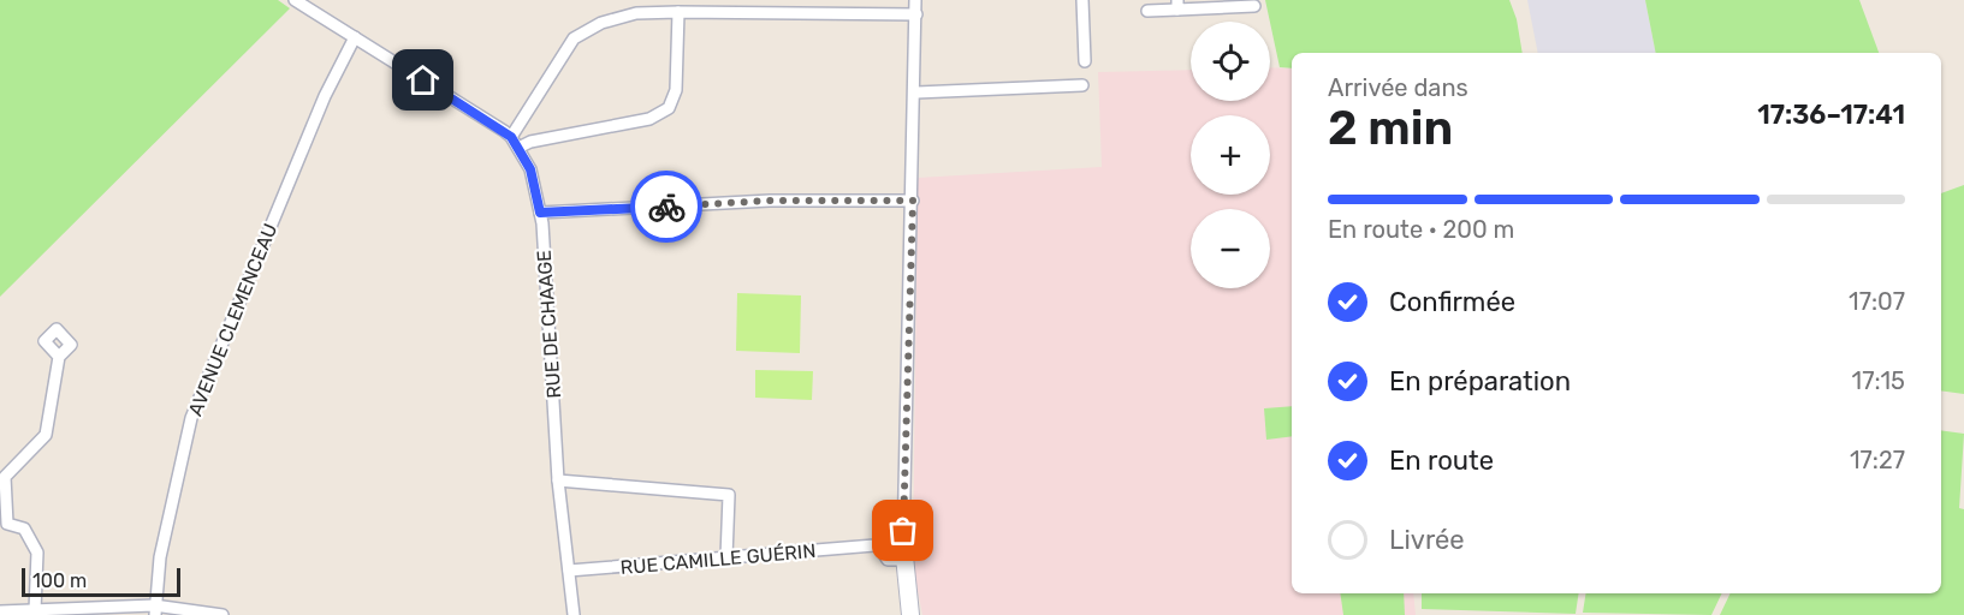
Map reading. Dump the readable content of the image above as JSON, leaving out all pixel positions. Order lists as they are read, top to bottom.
{
  "streets": {
    "street": ["AVENUE CLEMENCEAU", "RUE DE CHAAGE", "RUE CAMILLE GUÉRIN"]
  },
  "crossings": [
    ["AVENUE CLEMENCEAU", "RUE DE CHAAGE"],
    ["RUE DE CHAAGE", "RUE CAMILLE GUÉRIN"]
  ],
  "scale_bar": "100 m",
  "page": {
    "map_buttons": ["+", "−"],
    "heading": ["2 min", "Arrivée dans", "17:36–17:41"],
    "bar": "En route · 200 m",
    "list": [
      ["Confirmée", "17:07"],
      ["En préparation", "17:15"],
      ["En route", "17:27"],
      "Livrée"
    ],
    "scale": "100 m"
  }
}
